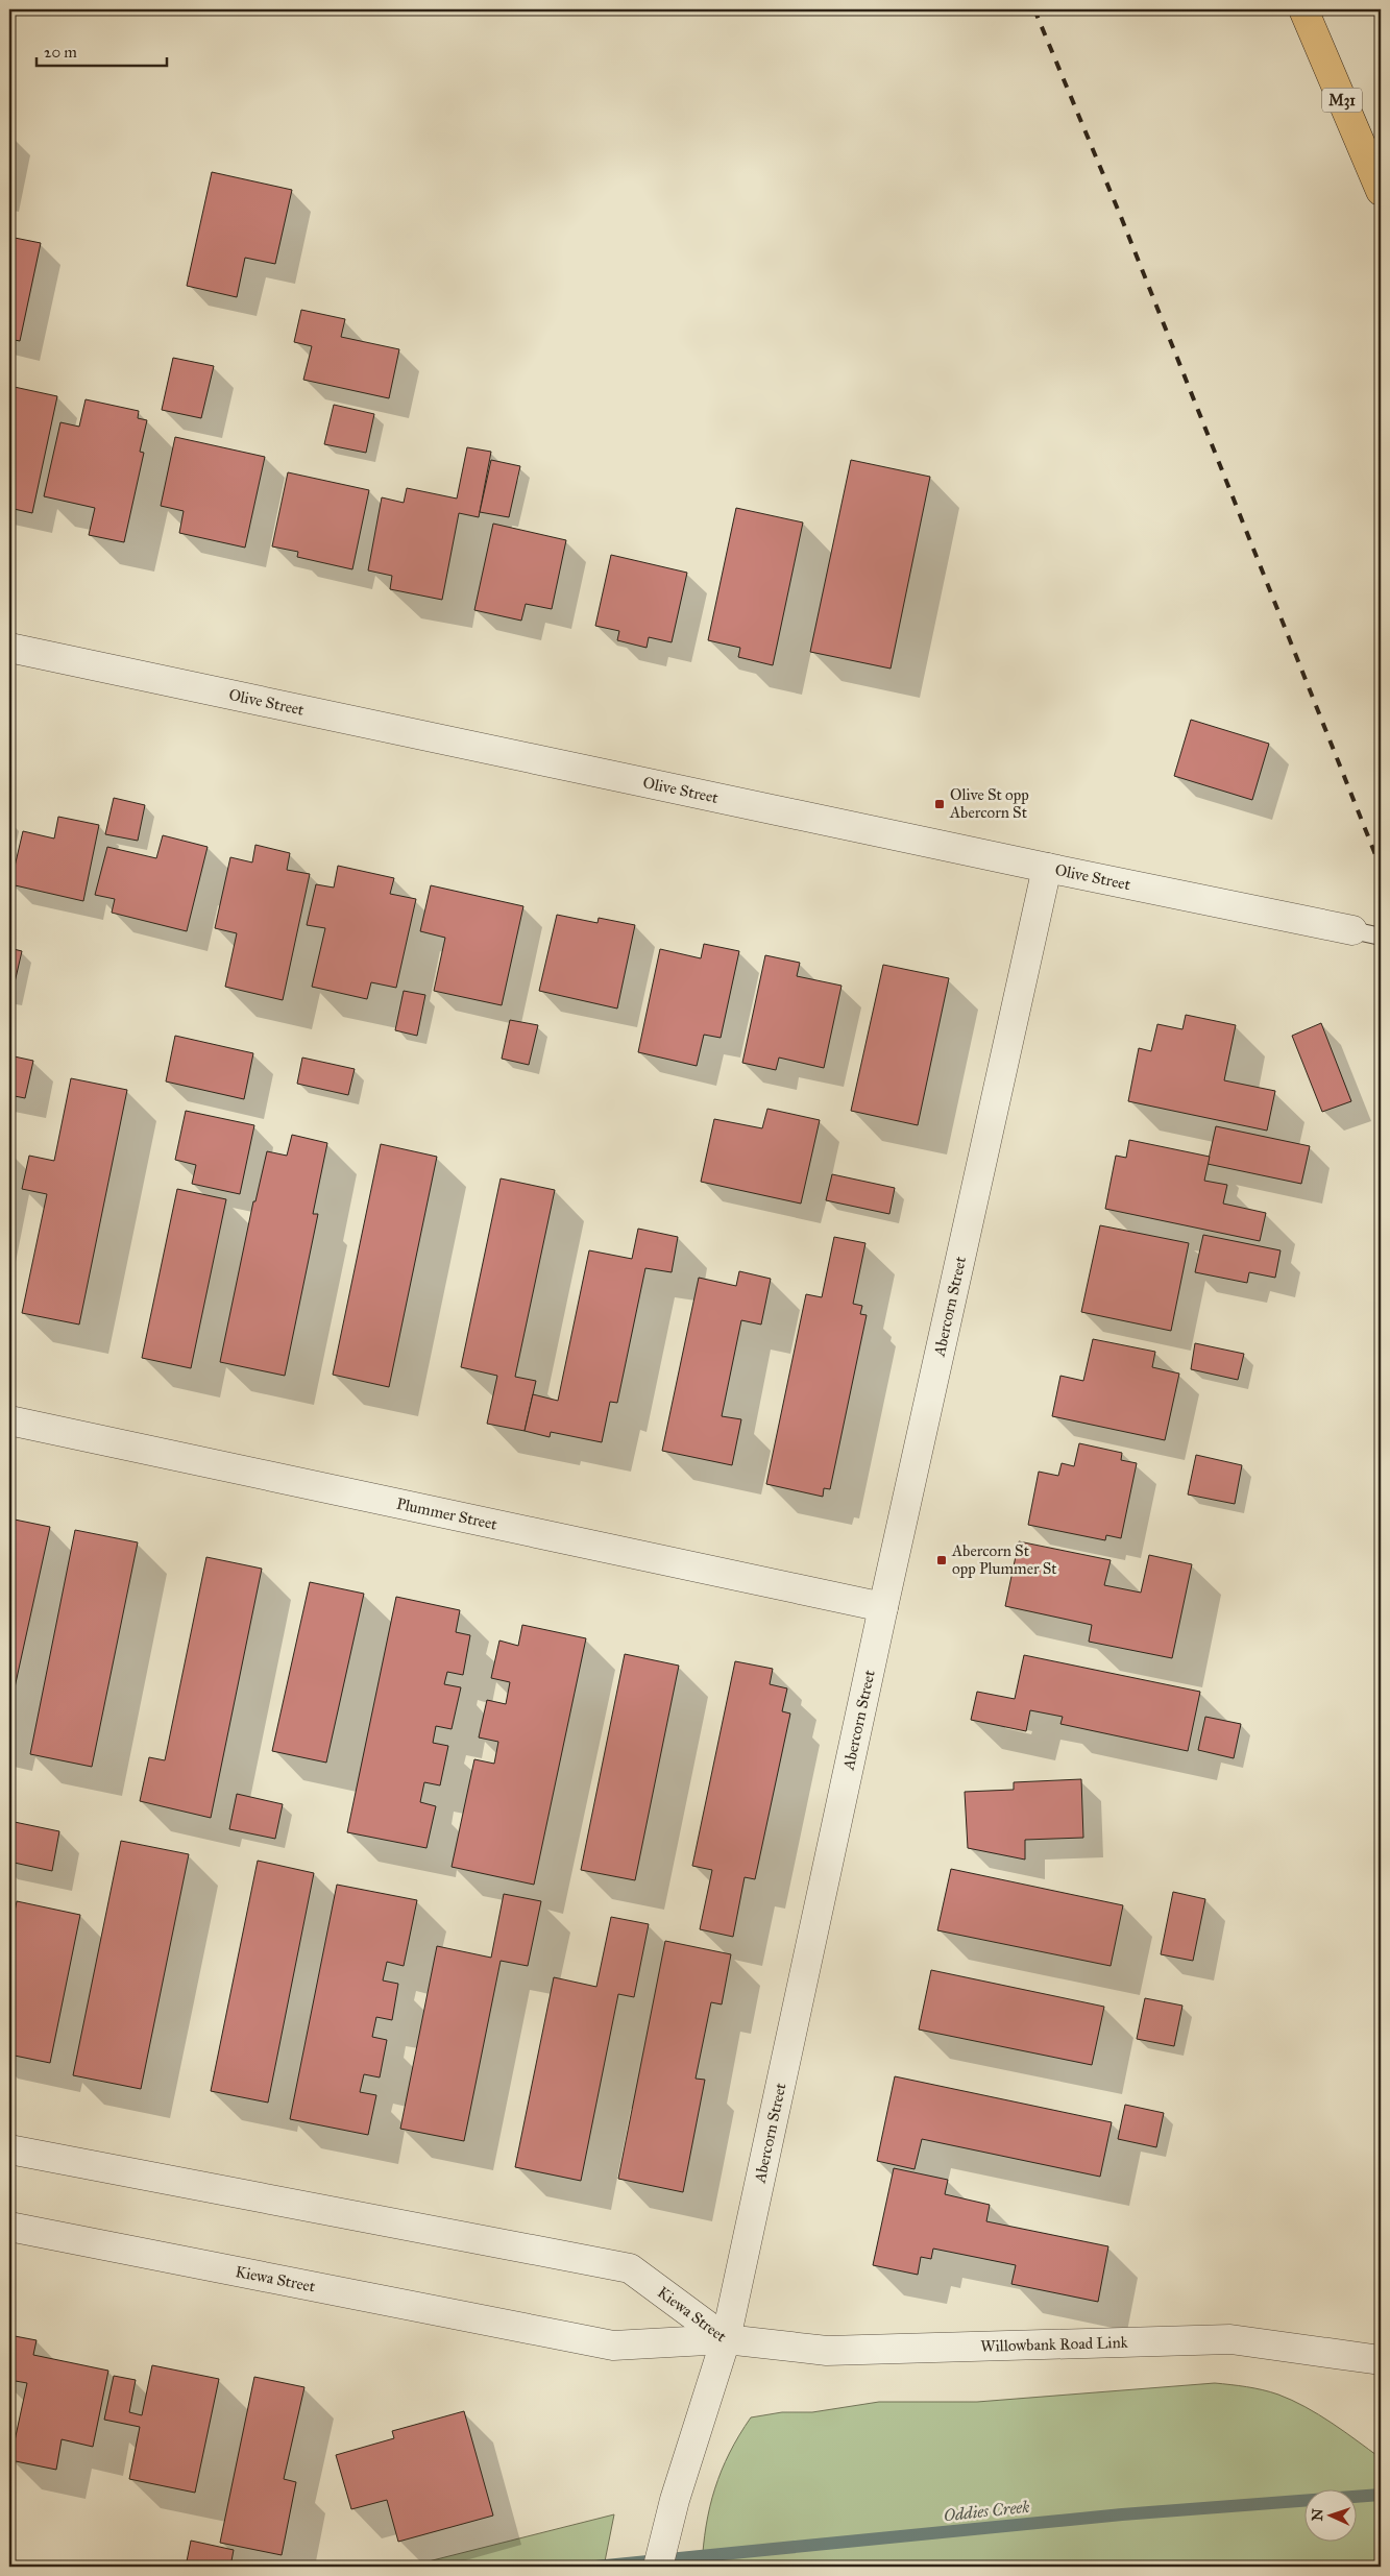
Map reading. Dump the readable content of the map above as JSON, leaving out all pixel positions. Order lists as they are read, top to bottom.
{
  "streets": {
    "highway": ["M31"],
    "street": [
      "Olive Street",
      "Abercorn Street",
      "Plummer Street",
      "Kiewa Street",
      "Willowbank Road Link"
    ]
  },
  "crossings": [
    ["Olive Street", "Abercorn Street"],
    ["Abercorn Street", "Plummer Street"],
    ["Abercorn Street", "Kiewa Street"],
    ["Abercorn Street", "Willowbank Road Link"],
    ["Kiewa Street", "Willowbank Road Link"]
  ],
  "water": ["Oddies Creek"],
  "places": {
    "transit": ["Olive St opp Abercorn St", "Abercorn St opp Plummer St"]
  },
  "scale_bar": "20 m",
  "north": "left"
}
